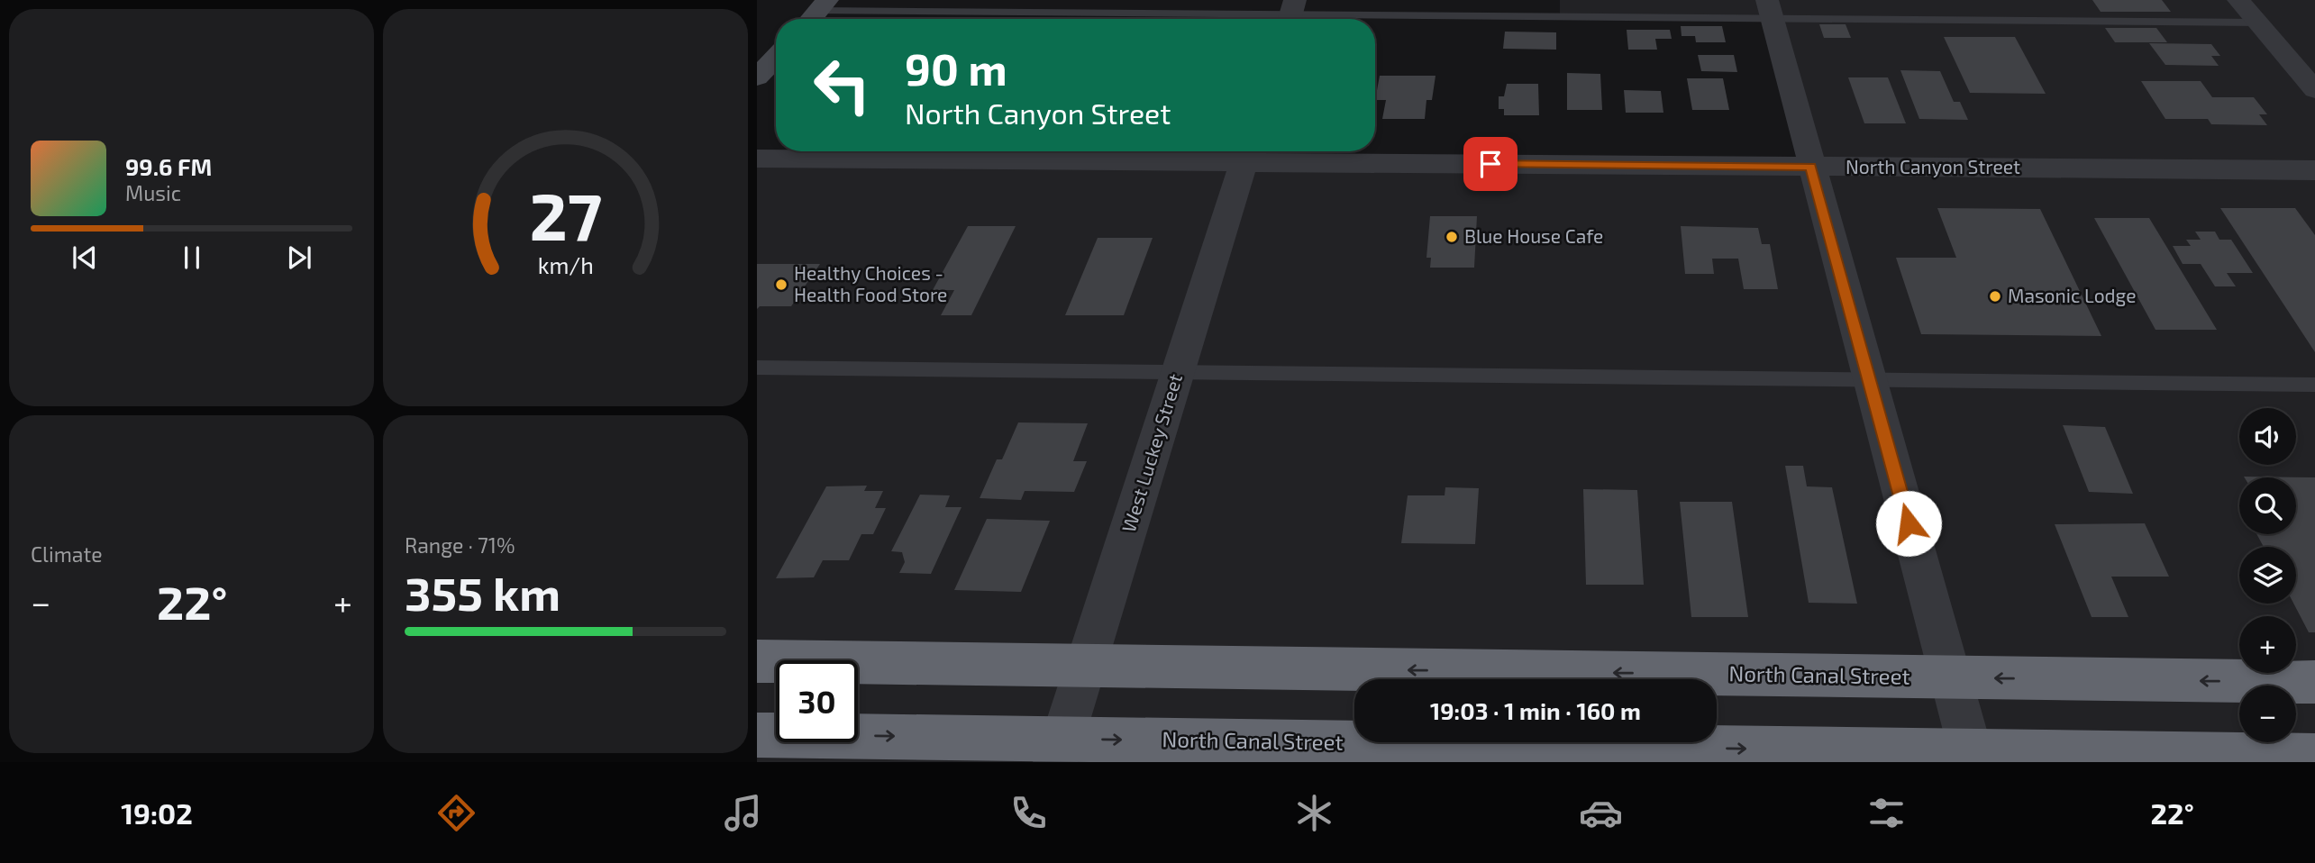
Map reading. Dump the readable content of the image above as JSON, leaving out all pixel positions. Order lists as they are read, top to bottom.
{
  "streets": {
    "highway": ["North Canal Street"],
    "street": ["North Canyon Street", "West Luckey Street"]
  },
  "crossings": [
    ["North Canyon Street", "West Luckey Street"],
    ["West Luckey Street", "North Canal Street"]
  ],
  "places": ["Blue House Cafe", "Healthy Choices - Health Food Store", "Masonic Lodge"],
  "page": {
    "turn": ["90 m", "North Canyon Street"],
    "song": ["99.6 FM", "Music"],
    "map_buttons": ["+", "−"],
    "tile": [
      "Climate",
      ["Range · 71%", "355 km"]
    ],
    "heat": ["−", "22°", "+"],
    "limit": "30",
    "trip": "19:03 · 1 min · 160 m",
    "tabs": ["19:02", "22°"],
    "gauge": ["27", "km/h"]
  }
}
